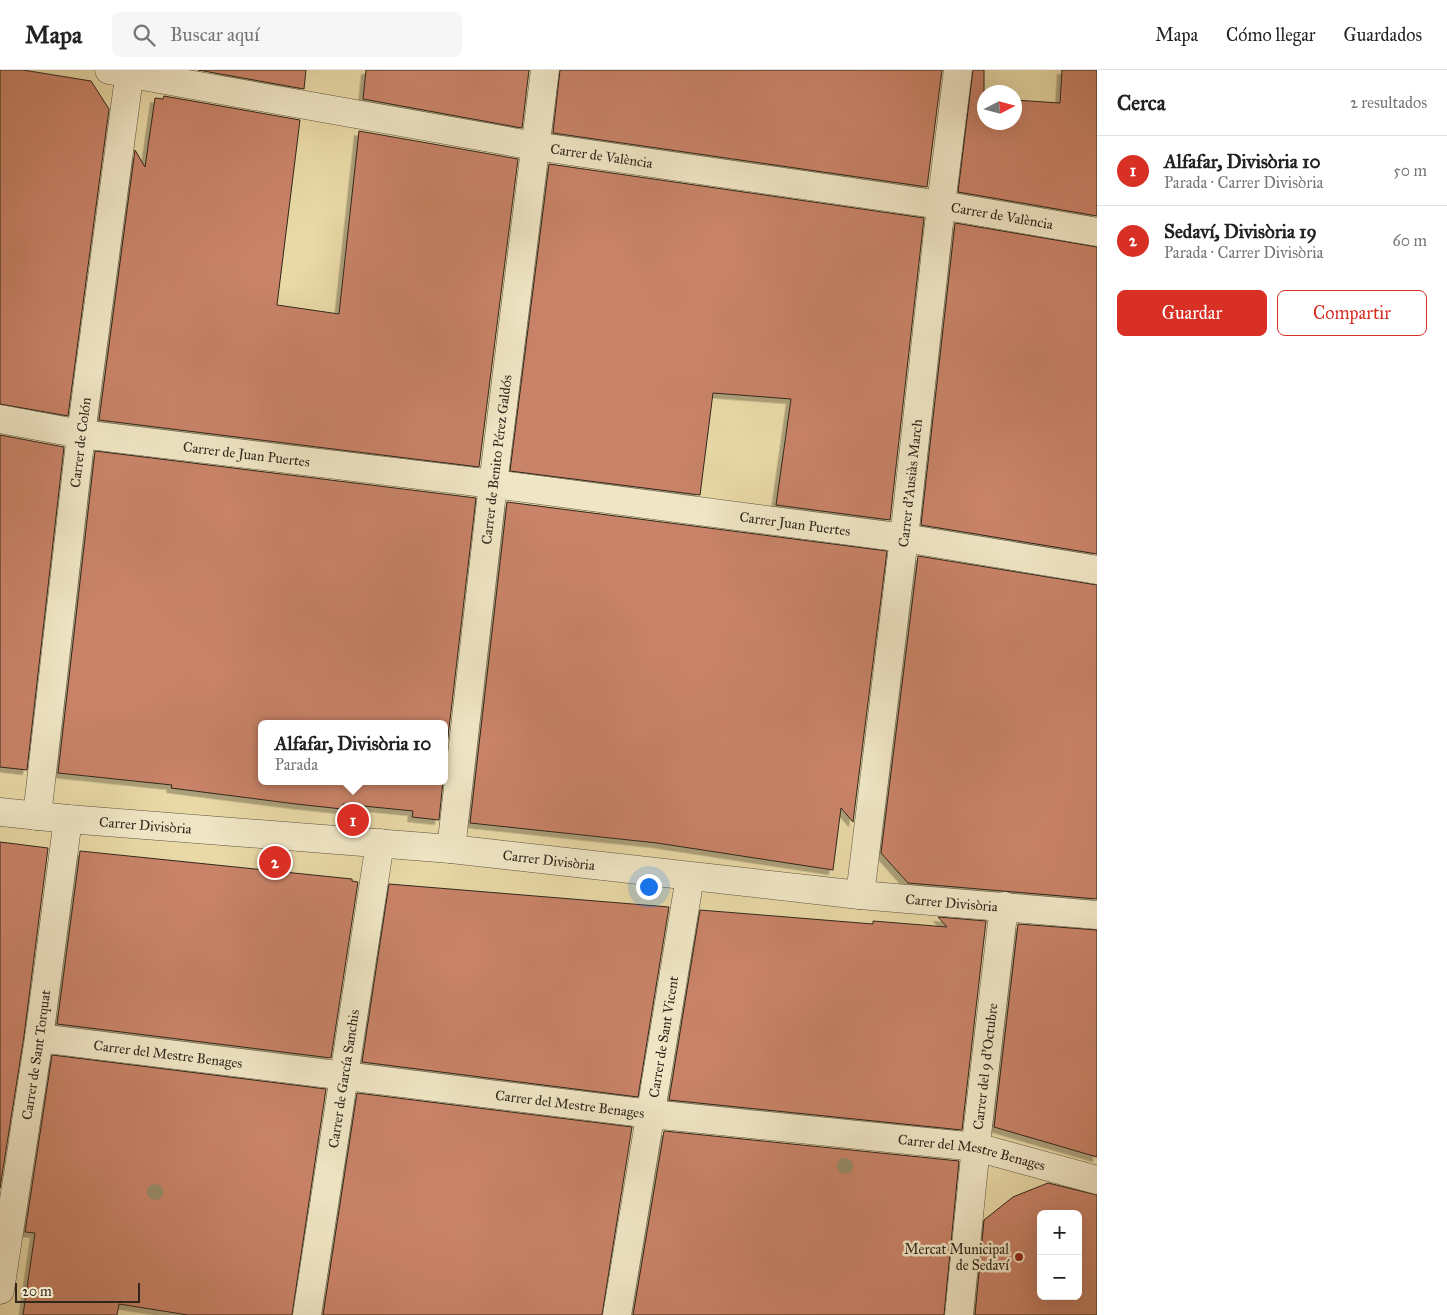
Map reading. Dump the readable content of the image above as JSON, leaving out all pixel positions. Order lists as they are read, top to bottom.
{
  "streets": {
    "street": [
      "Carrer de València",
      "Carrer de Colón",
      "Carrer de Juan Puertes",
      "Carrer de Benito Pérez Galdós",
      "Carrer d'Ausiàs March",
      "Carrer Juan Puertes",
      "Carrer Divisòria",
      "Carrer de Sant Vicent",
      "Carrer del Mestre Benages",
      "Carrer de Sant Torquat",
      "Carrer del 9 d'Octubre",
      "Carrer de García Sanchis"
    ]
  },
  "crossings": [
    ["Carrer de València", "Carrer de Colón"],
    ["Carrer de València", "Carrer de Benito Pérez Galdós"],
    ["Carrer de València", "Carrer d'Ausiàs March"],
    ["Carrer de Colón", "Carrer de Juan Puertes"],
    ["Carrer de Colón", "Carrer Divisòria"],
    ["Carrer de Juan Puertes", "Carrer de Benito Pérez Galdós"],
    ["Carrer de Juan Puertes", "Carrer Juan Puertes"],
    ["Carrer de Benito Pérez Galdós", "Carrer Juan Puertes"],
    ["Carrer de Benito Pérez Galdós", "Carrer Divisòria"],
    ["Carrer d'Ausiàs March", "Carrer Juan Puertes"],
    ["Carrer d'Ausiàs March", "Carrer Divisòria"],
    ["Carrer Divisòria", "Carrer de Sant Vicent"],
    ["Carrer Divisòria", "Carrer de Sant Torquat"],
    ["Carrer Divisòria", "Carrer del 9 d'Octubre"],
    ["Carrer Divisòria", "Carrer de García Sanchis"],
    ["Carrer de Sant Vicent", "Carrer del Mestre Benages"],
    ["Carrer del Mestre Benages", "Carrer de Sant Torquat"],
    ["Carrer del Mestre Benages", "Carrer del 9 d'Octubre"],
    ["Carrer del Mestre Benages", "Carrer de García Sanchis"]
  ],
  "places": ["Mercat Municipal de Sedaví"],
  "scale_bar": "20 m",
  "north": "right",
  "page": {
    "header": "Mapa",
    "search": "Buscar aquí",
    "nav": ["Mapa", "Cómo llegar", "Guardados"],
    "heading": ["Cerca", "2 resultados"],
    "list": [
      {
        "mark": "1",
        "name": "Alfafar, Divisòria 10",
        "note": "Parada · Carrer Divisòria",
        "value": "50 m"
      },
      {
        "mark": "2",
        "name": "Sedaví, Divisòria 19",
        "note": "Parada · Carrer Divisòria",
        "value": "60 m"
      }
    ],
    "buttons": ["Guardar", "Compartir"],
    "popup": ["Alfafar, Divisòria 10", "Parada"],
    "pins": ["1", "2"],
    "map_buttons": ["+", "−"],
    "scale": "20 m"
  }
}
